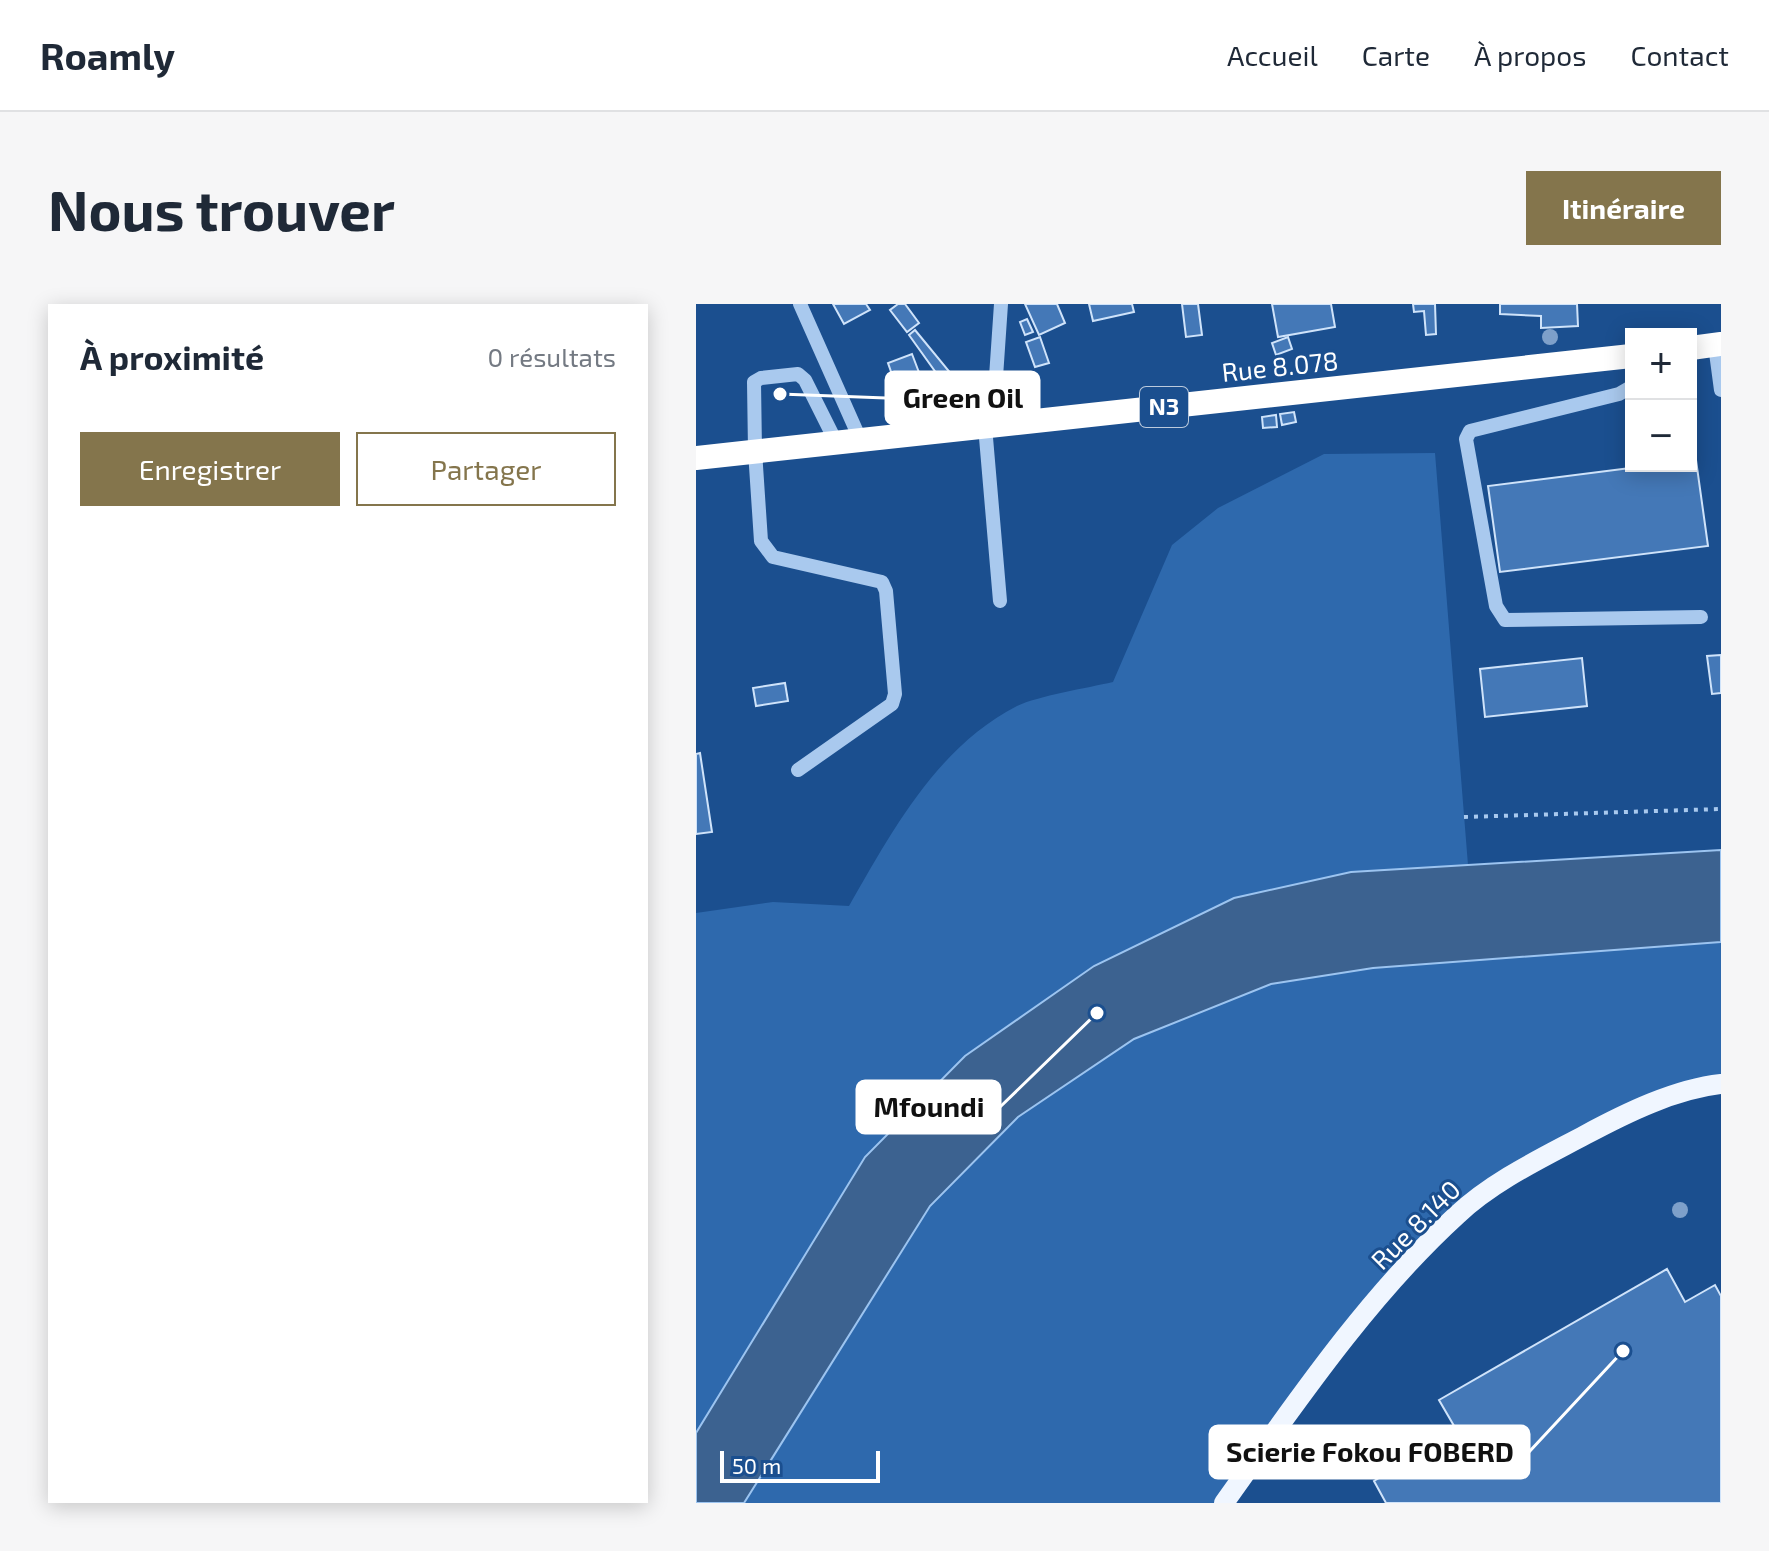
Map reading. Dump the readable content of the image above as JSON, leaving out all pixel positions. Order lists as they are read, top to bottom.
{
  "streets": {
    "highway": ["Rue 8.078", "N3"],
    "main road": ["Rue 8.140"]
  },
  "places": ["Green Oil", "Mfoundi", "Scierie Fokou FOBERD"],
  "scale_bar": "50 m",
  "page": {
    "header": "Roamly",
    "nav": [
      "Accueil",
      "Carte",
      "À propos",
      "Contact"
    ],
    "buttons": [
      "Itinéraire",
      ["Enregistrer", "Partager"]
    ],
    "title": "Nous trouver",
    "heading": ["À proximité", "0 résultats"],
    "map_buttons": ["+", "−"],
    "scale": "50 m"
  }
}
